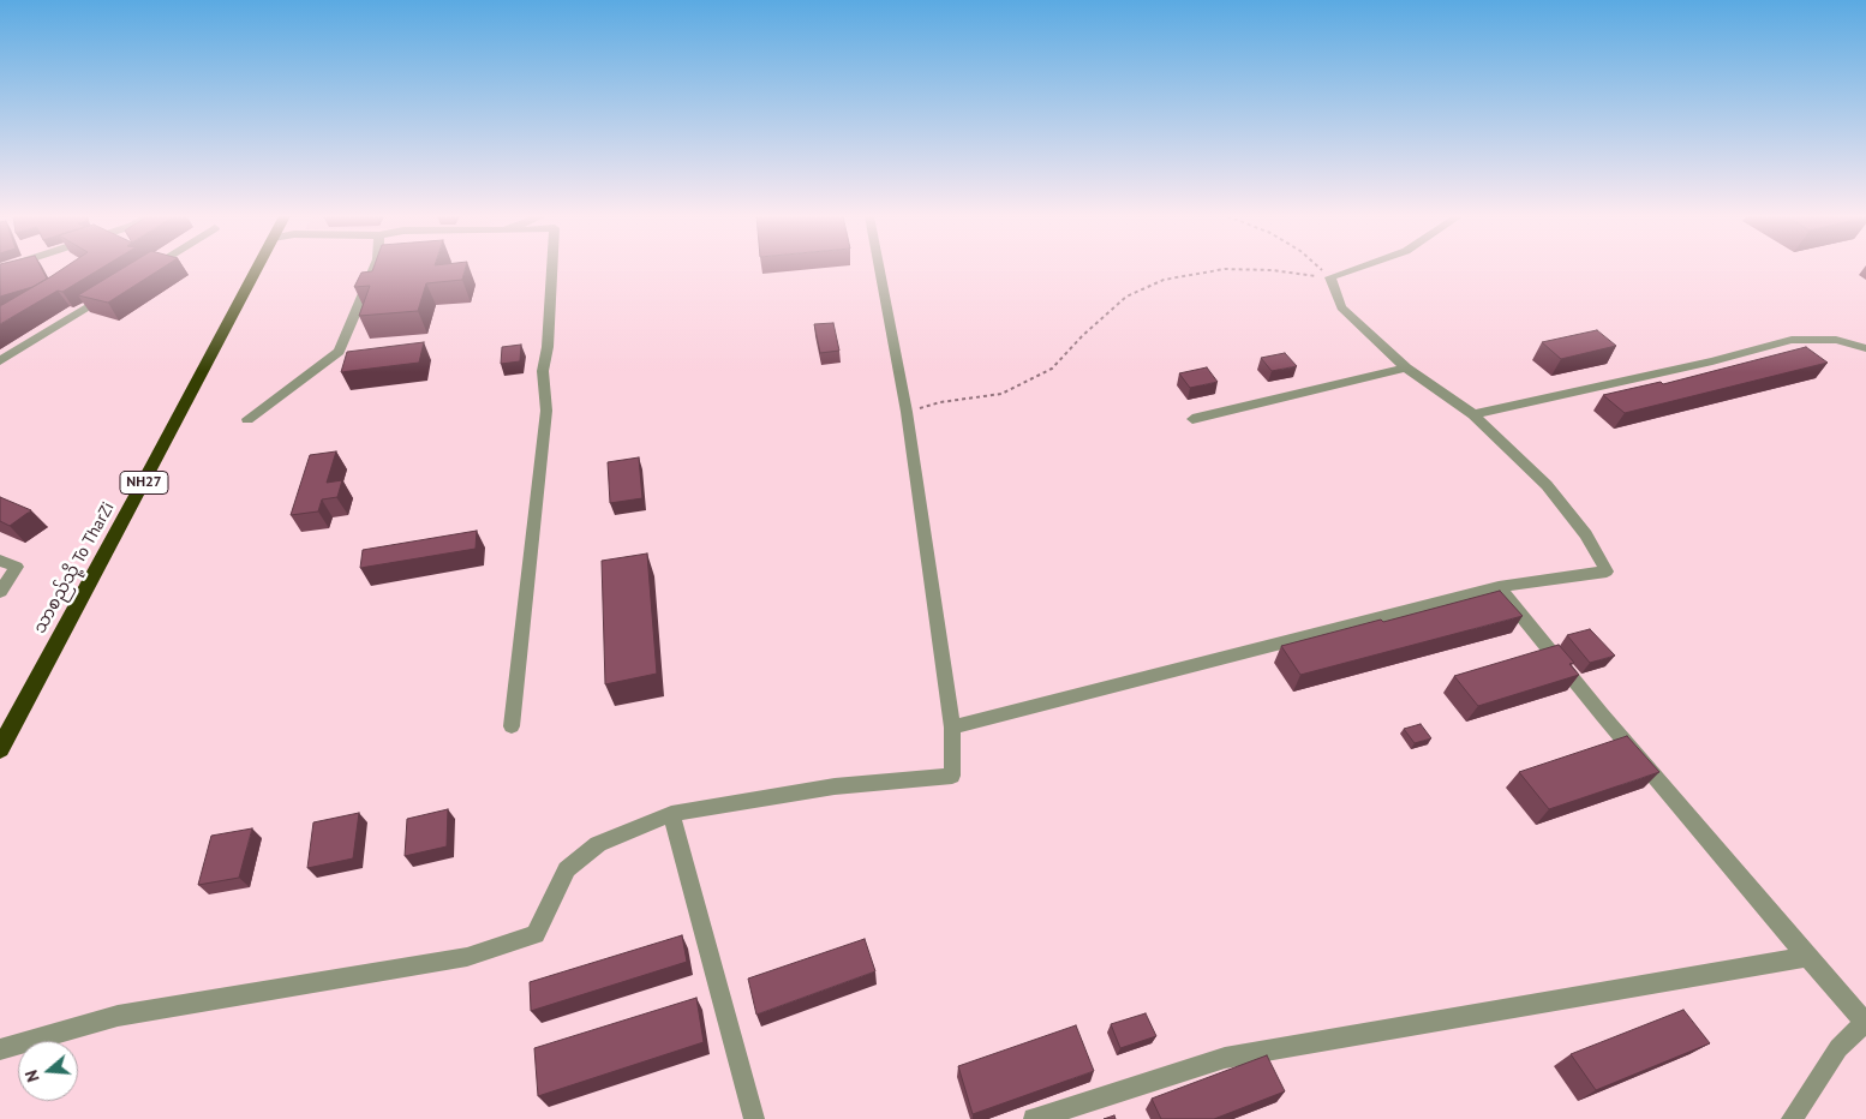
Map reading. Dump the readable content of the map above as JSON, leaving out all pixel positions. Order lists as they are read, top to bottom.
{
  "streets": {
    "highway": ["NH27", "သာစည်သို့ To TharZi"]
  },
  "north": "left"
}
